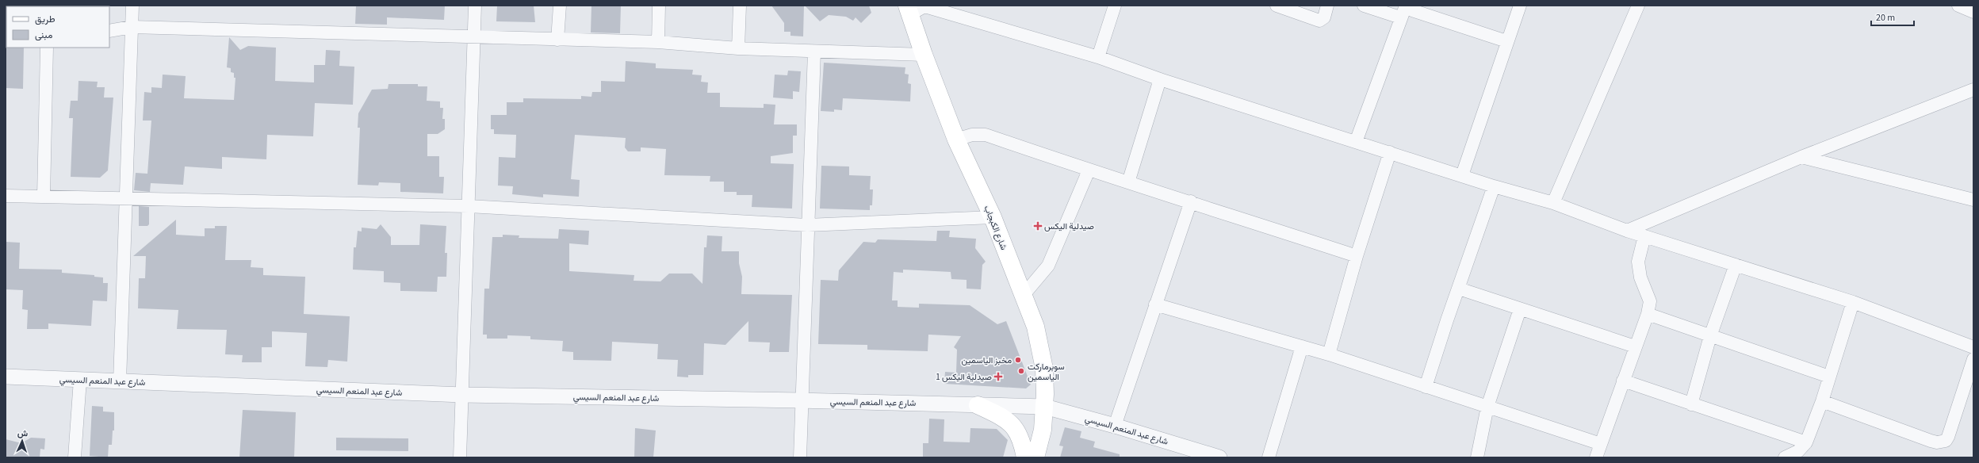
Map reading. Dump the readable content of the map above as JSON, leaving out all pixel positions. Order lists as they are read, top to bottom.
{
  "streets": {
    "main road": ["شارع الكبجاب"],
    "street": ["شارع عبد المنعم السيسي"]
  },
  "crossings": [
    ["شارع الكبجاب", "شارع عبد المنعم السيسي"]
  ],
  "places": {
    "health": ["صيدلية اليكس", "صيدلية اليكس 1"],
    "other": ["مخبز الياسمين", "سوبرماركت الياسمين"]
  },
  "legend": ["طريق", "مبنى"],
  "scale_bar": "20 m",
  "north": "top"
}
